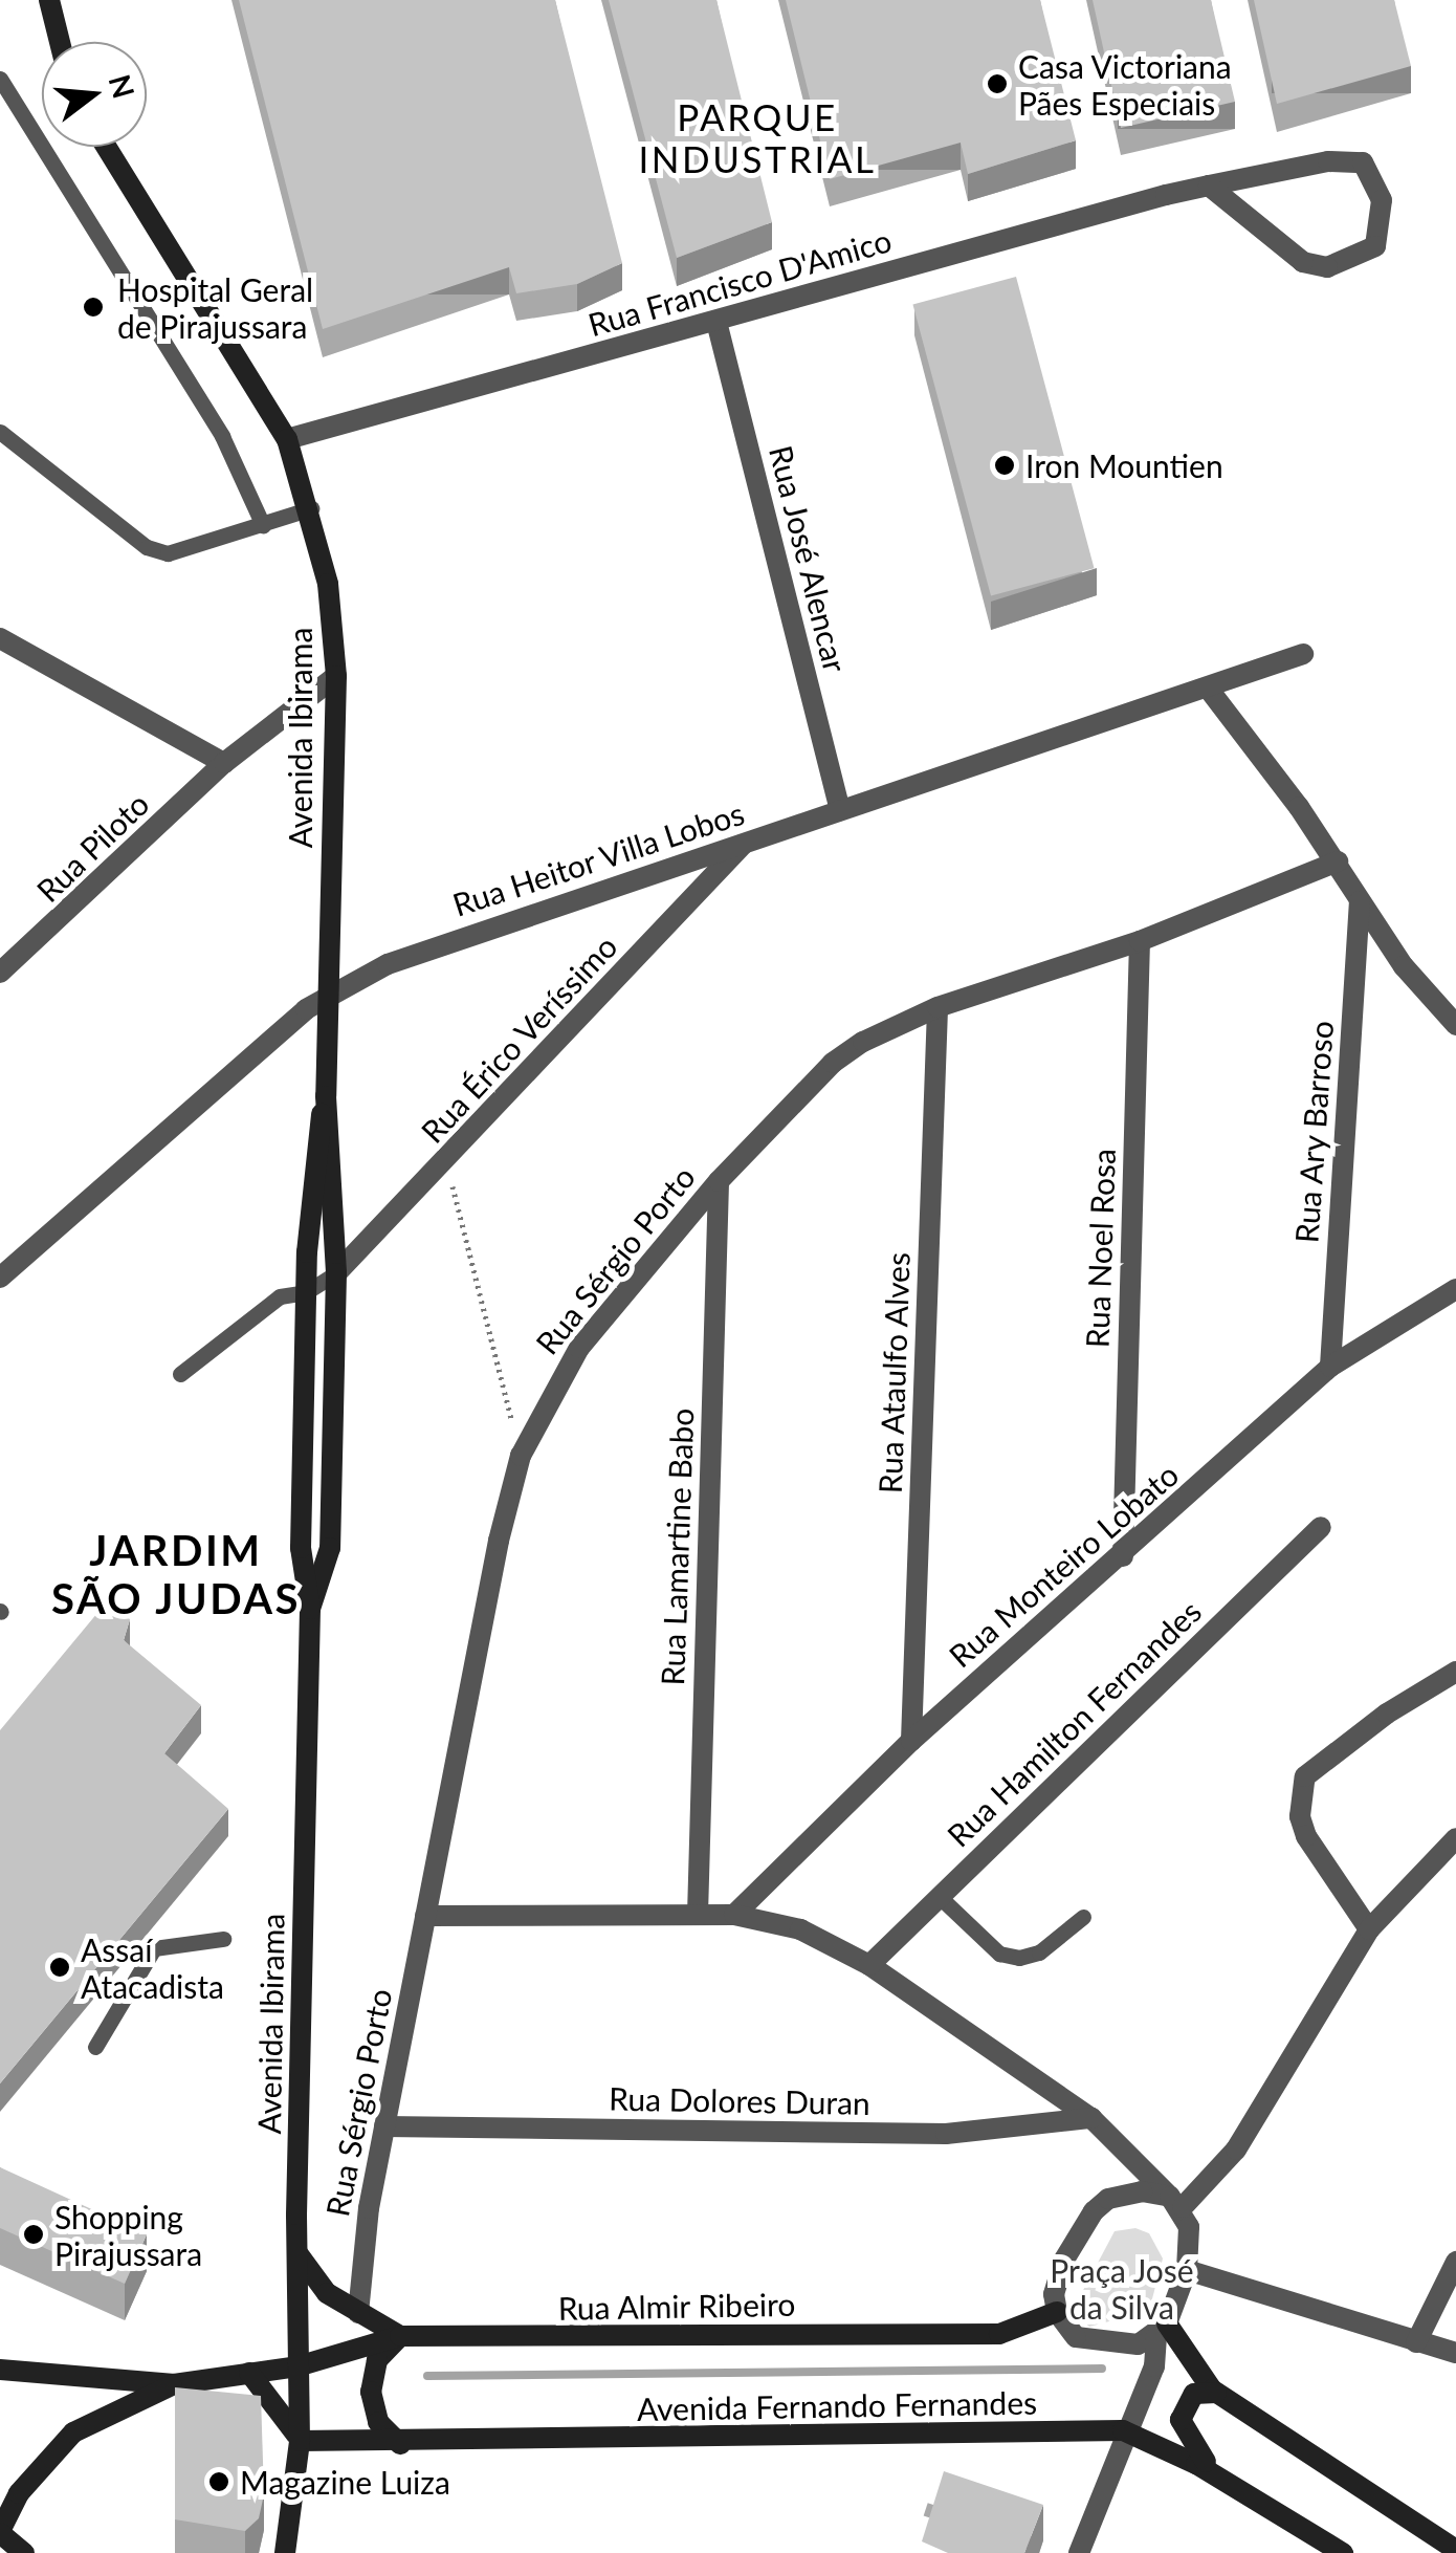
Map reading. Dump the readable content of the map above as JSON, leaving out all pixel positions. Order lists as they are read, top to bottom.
{
  "streets": {
    "main road": ["Avenida Ibirama", "Rua Almir Ribeiro", "Avenida Fernando Fernandes"],
    "street": [
      "Rua Francisco D'Amico",
      "Rua José Alencar",
      "Rua Piloto",
      "Rua Heitor Villa Lobos",
      "Rua Érico Veríssimo",
      "Rua Ary Barroso",
      "Rua Noel Rosa",
      "Rua Sérgio Porto",
      "Rua Ataulfo Alves",
      "Rua Lamartine Babo",
      "Rua Monteiro Lobato",
      "Rua Hamilton Fernandes",
      "Rua Dolores Duran"
    ]
  },
  "crossings": [
    ["Rua Francisco D'Amico", "Rua José Alencar"],
    ["Rua Francisco D'Amico", "Avenida Ibirama"],
    ["Rua José Alencar", "Rua Heitor Villa Lobos"],
    ["Avenida Ibirama", "Rua Piloto"],
    ["Avenida Ibirama", "Rua Heitor Villa Lobos"],
    ["Avenida Ibirama", "Rua Érico Veríssimo"],
    ["Avenida Ibirama", "Rua Almir Ribeiro"],
    ["Avenida Ibirama", "Avenida Fernando Fernandes"],
    ["Rua Heitor Villa Lobos", "Rua Érico Veríssimo"],
    ["Rua Ary Barroso", "Rua Monteiro Lobato"],
    ["Rua Noel Rosa", "Rua Sérgio Porto"],
    ["Rua Noel Rosa", "Rua Monteiro Lobato"],
    ["Rua Sérgio Porto", "Rua Ataulfo Alves"],
    ["Rua Sérgio Porto", "Rua Lamartine Babo"],
    ["Rua Sérgio Porto", "Rua Dolores Duran"],
    ["Rua Ataulfo Alves", "Rua Monteiro Lobato"]
  ],
  "districts": ["PARQUE INDUSTRIAL", "JARDIM SÃO JUDAS"],
  "parks": ["Praça José da Silva"],
  "places": [
    "Casa Victoriana Pães Especiais",
    "Hospital Geral de Pirajussara",
    "Iron Mountien",
    "Assaí Atacadista",
    "Shopping Pirajussara",
    "Magazine Luiza"
  ],
  "north": "right"
}
